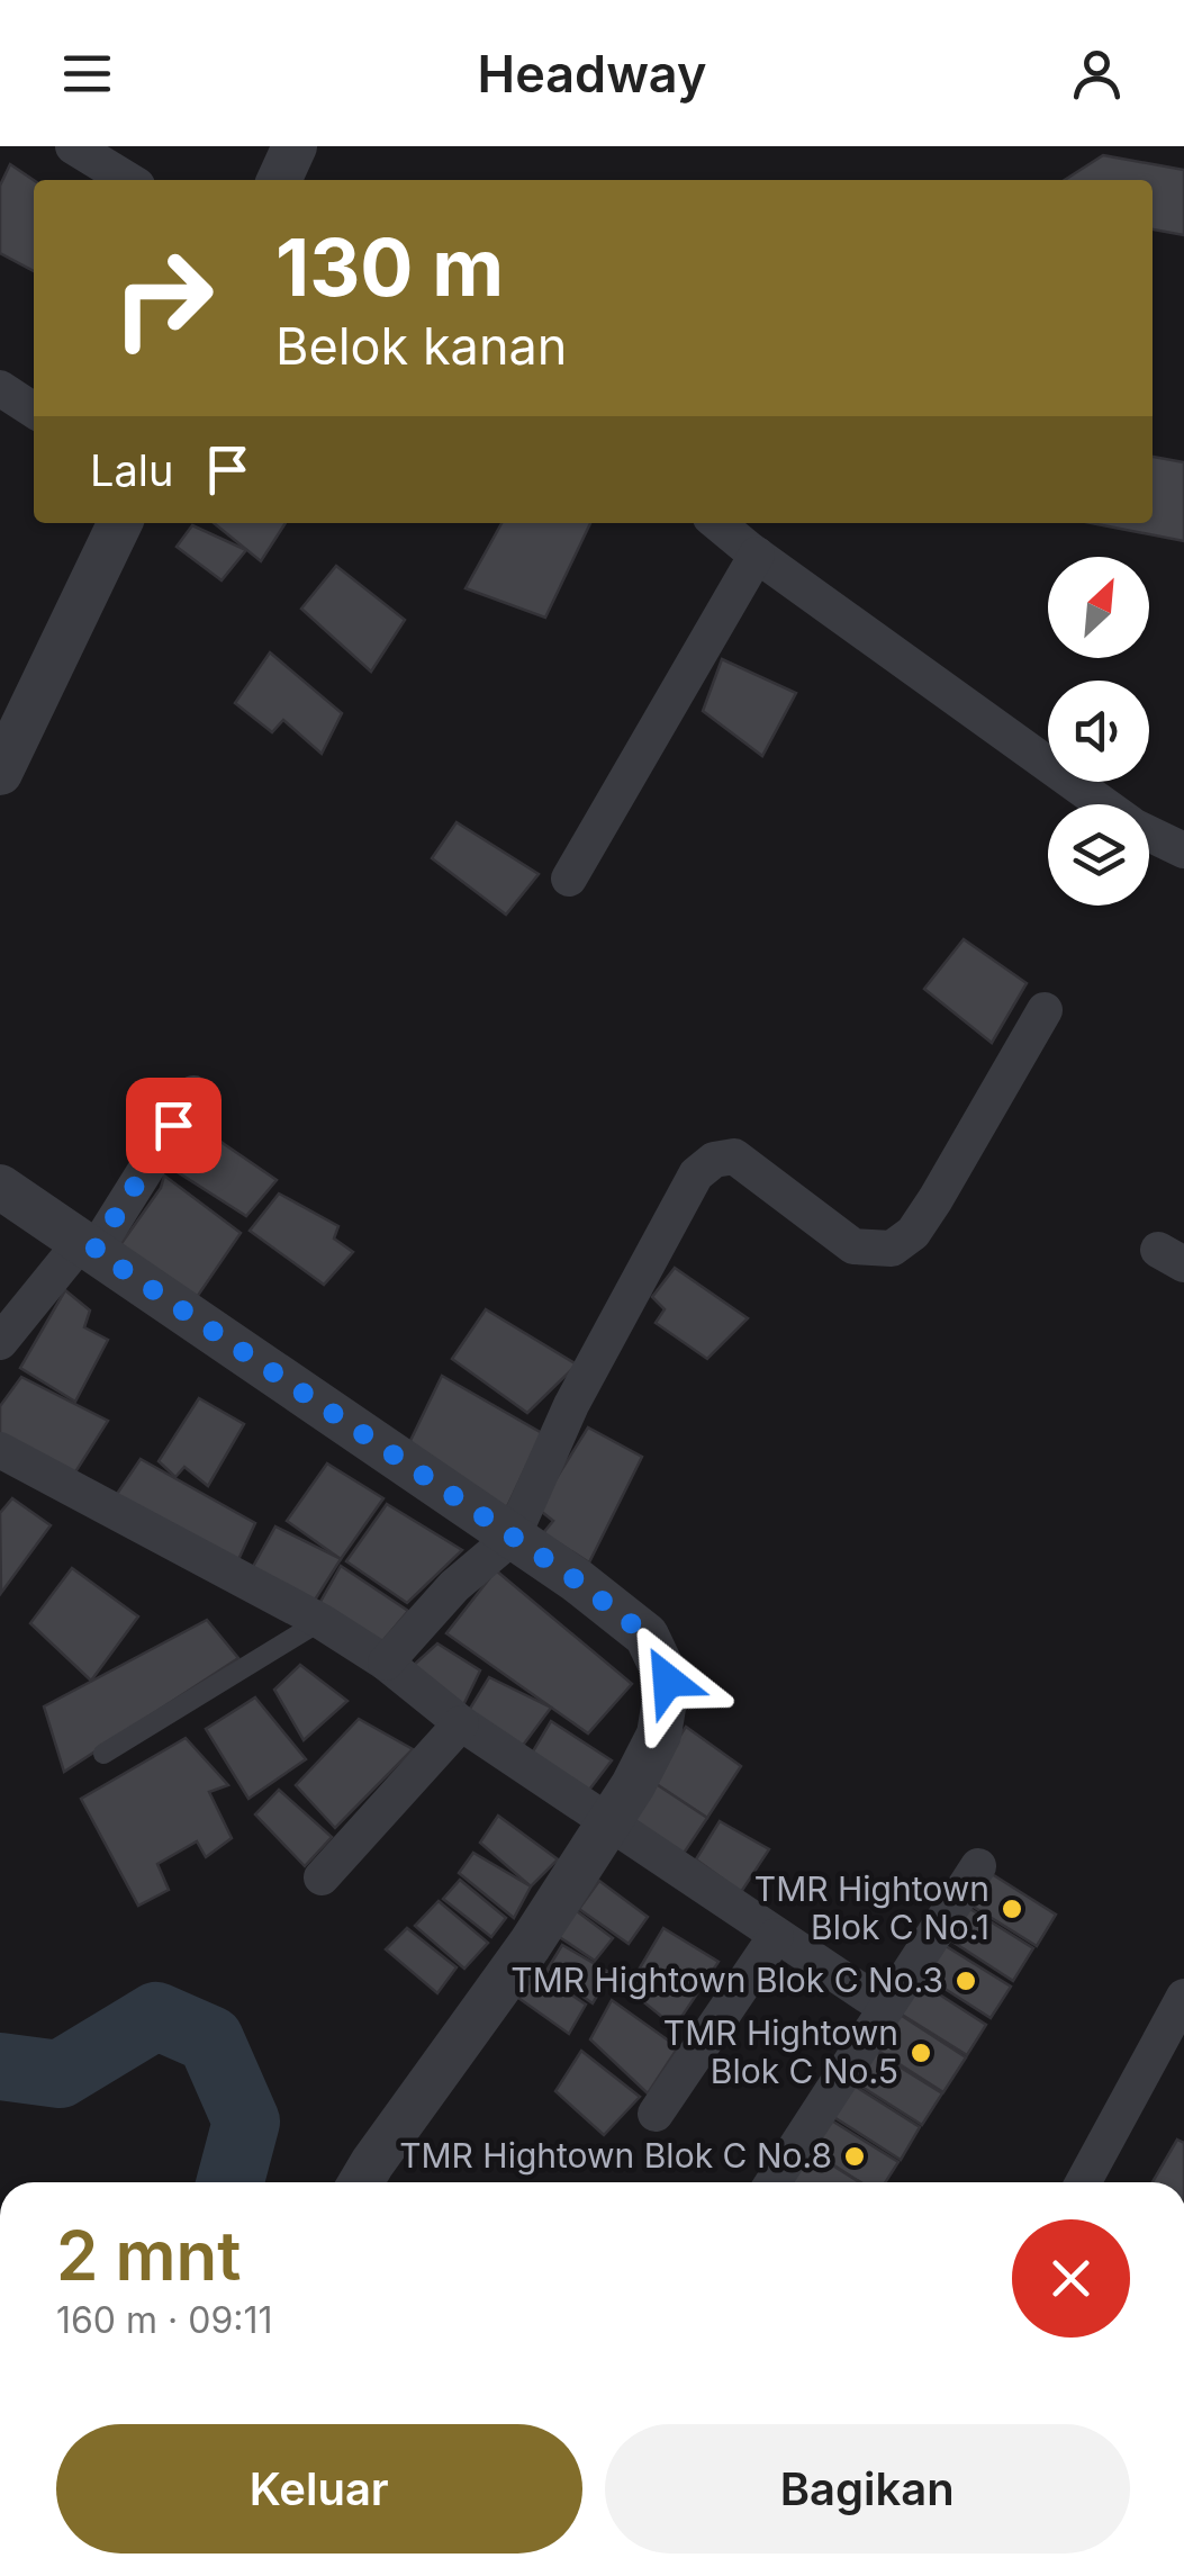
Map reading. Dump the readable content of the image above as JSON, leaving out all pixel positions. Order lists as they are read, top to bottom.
{
  "places": [
    "TMR Hightown Blok C No.1",
    "TMR Hightown Blok C No.3",
    "TMR Hightown Blok C No.5",
    "TMR Hightown Blok C No.8"
  ],
  "north": "top right",
  "page": {
    "header": "Headway",
    "turn": ["130 m", "Belok kanan"],
    "then": "Lalu",
    "heading": ["2 mnt", "160 m · 09:11"],
    "buttons": ["Keluar", "Bagikan"]
  }
}
